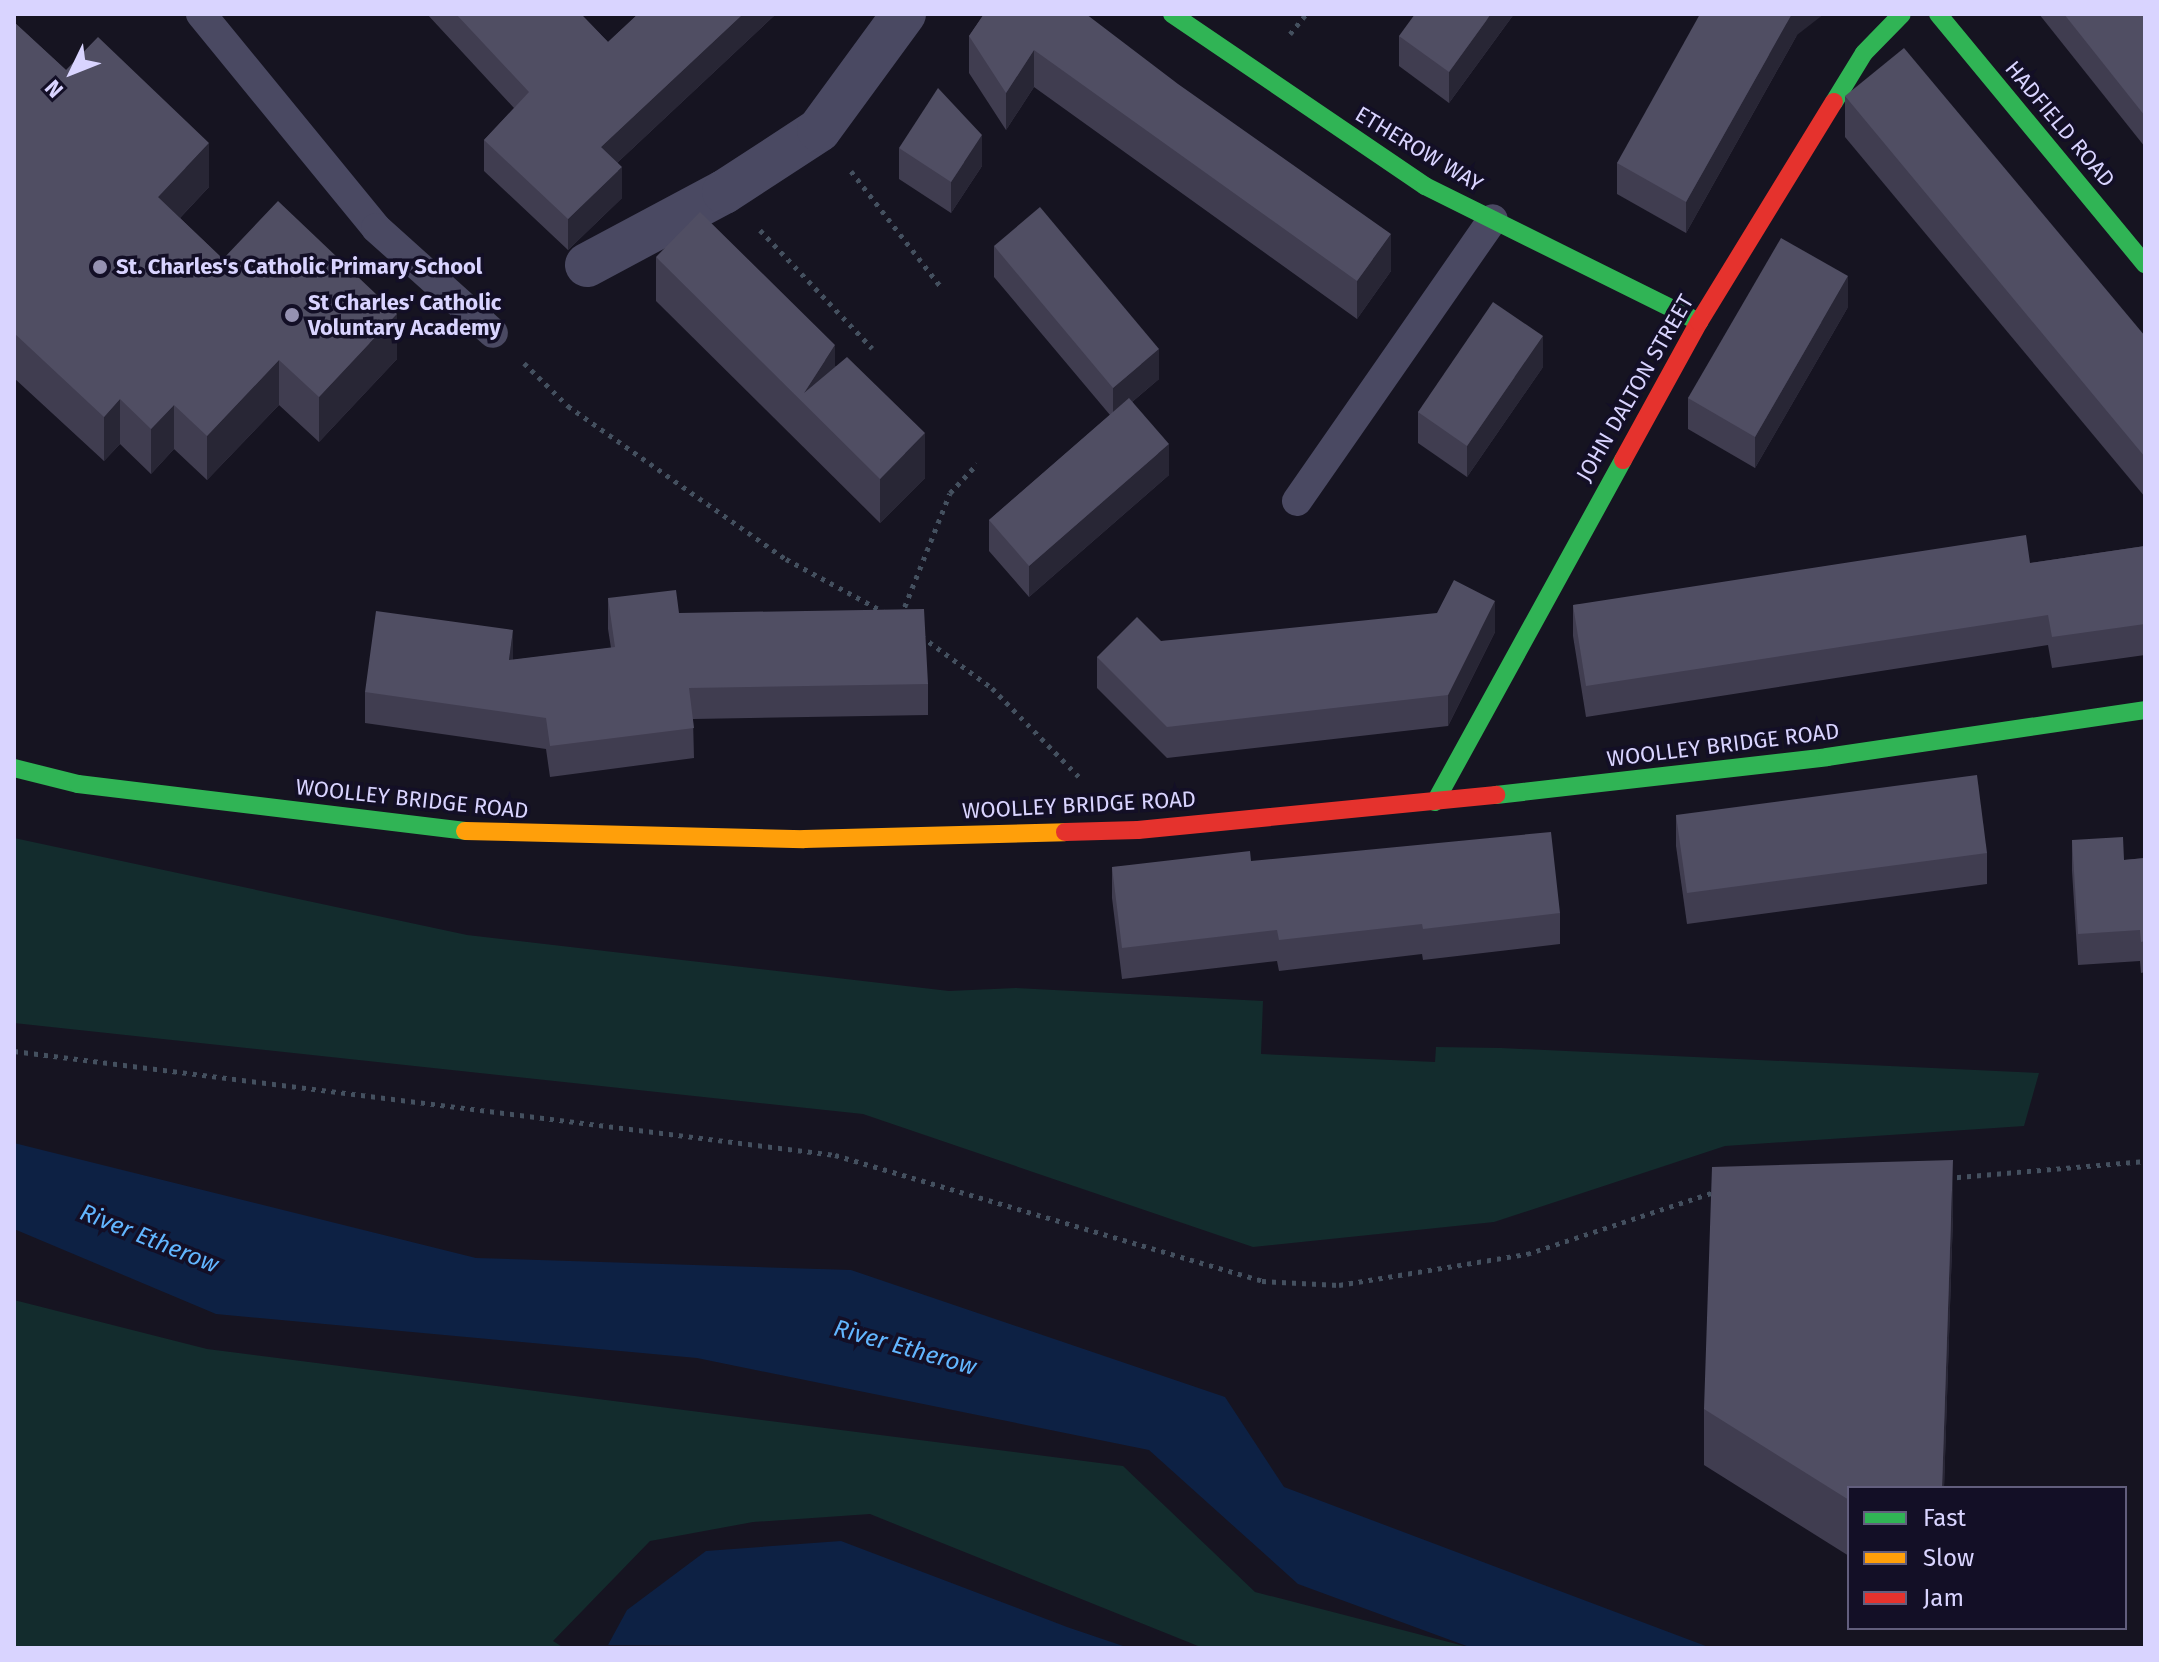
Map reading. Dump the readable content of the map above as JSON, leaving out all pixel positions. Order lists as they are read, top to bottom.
{
  "streets": {
    "street": [
      "HADFIELD ROAD",
      "ETHEROW WAY",
      "JOHN DALTON STREET",
      "WOOLLEY BRIDGE ROAD"
    ]
  },
  "crossings": [
    ["ETHEROW WAY", "JOHN DALTON STREET"],
    ["JOHN DALTON STREET", "WOOLLEY BRIDGE ROAD"]
  ],
  "water": ["River Etherow"],
  "places": ["St. Charles's Catholic Primary School", "St Charles' Catholic Voluntary Academy"],
  "legend": ["Fast", "Slow", "Jam"],
  "north": "bottom left"
}
